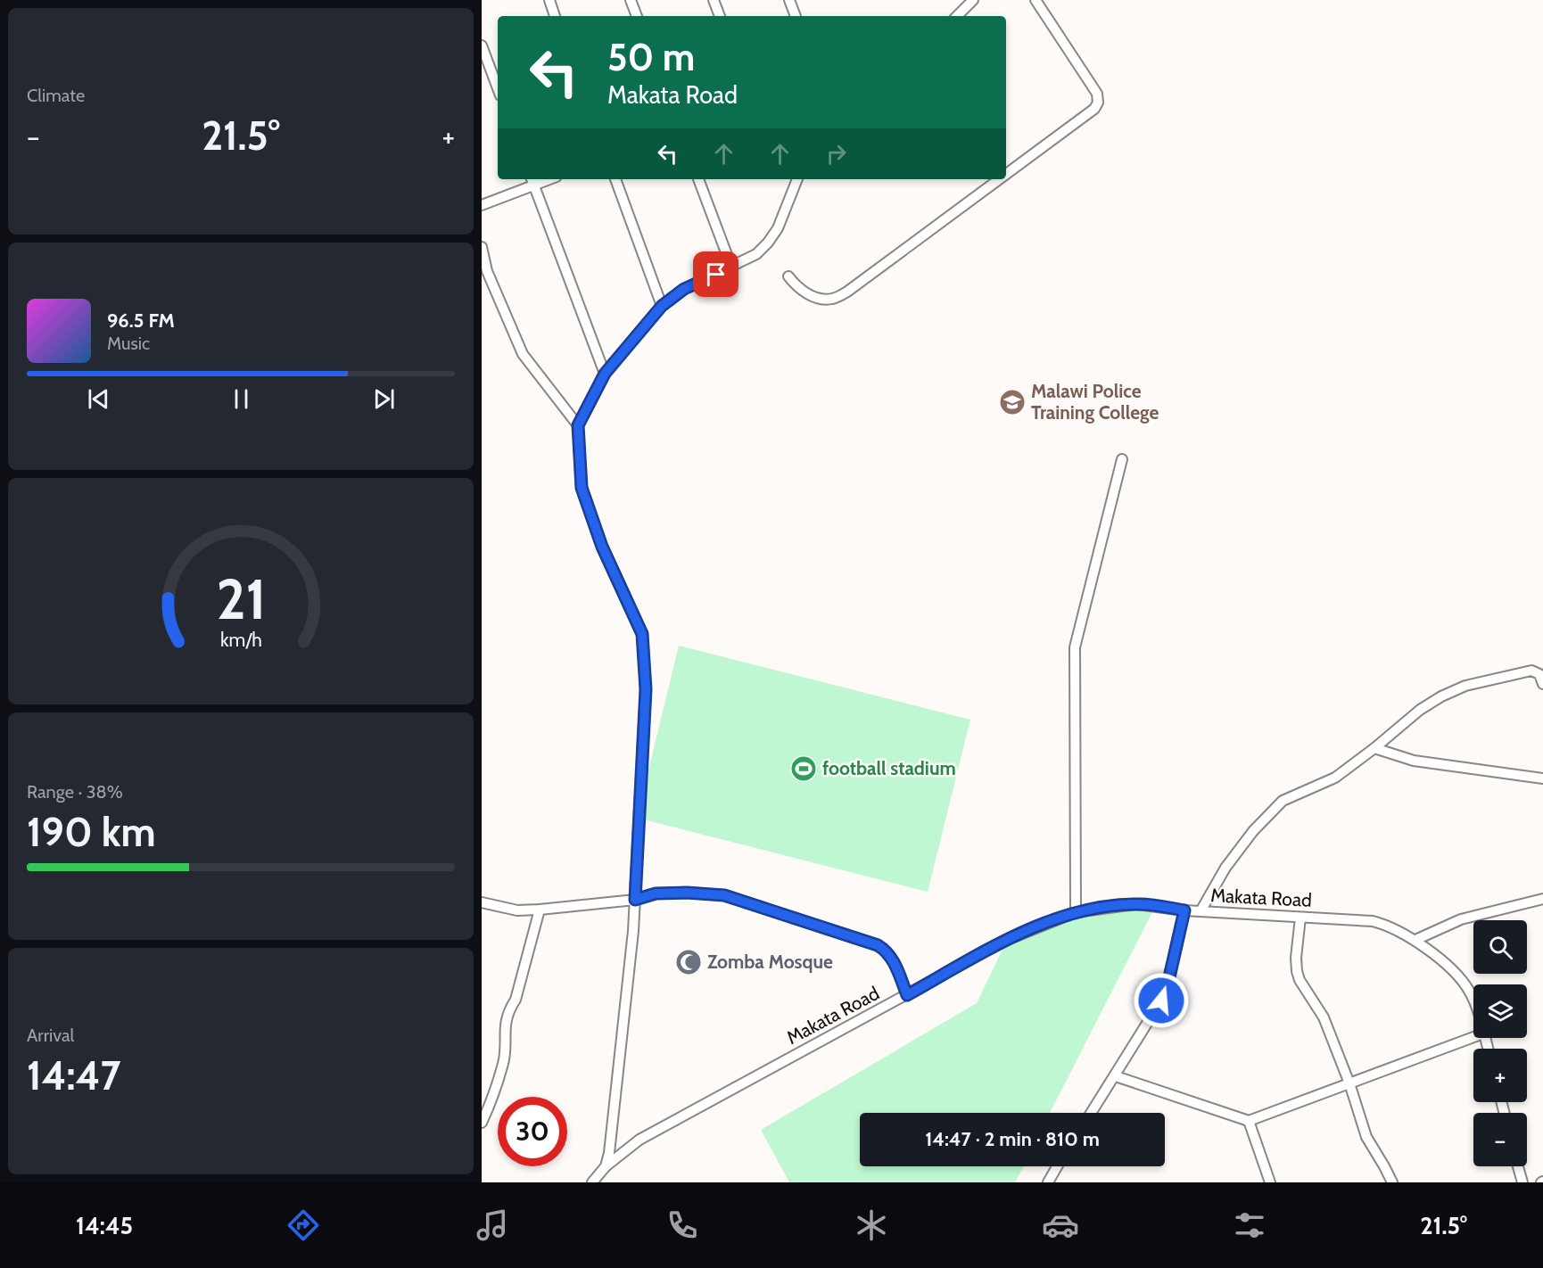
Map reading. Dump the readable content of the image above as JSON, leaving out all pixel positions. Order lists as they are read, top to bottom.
{
  "streets": {
    "street": ["Makata Road"]
  },
  "places": {
    "school or university": ["Malawi Police Training College"],
    "sports": ["football stadium"],
    "mosque": ["Zomba Mosque"]
  },
  "page": {
    "tile": [
      "Climate",
      ["Range · 38%", "190 km"],
      ["Arrival", "14:47"]
    ],
    "turn": ["50 m", "Makata Road"],
    "heat": ["−", "21.5°", "+"],
    "song": ["96.5 FM", "Music"],
    "map_buttons": ["+", "−"],
    "limit": "30",
    "trip": "14:47 · 2 min · 810 m",
    "tabs": ["14:45", "21.5°"],
    "gauge": ["21", "km/h"]
  }
}
